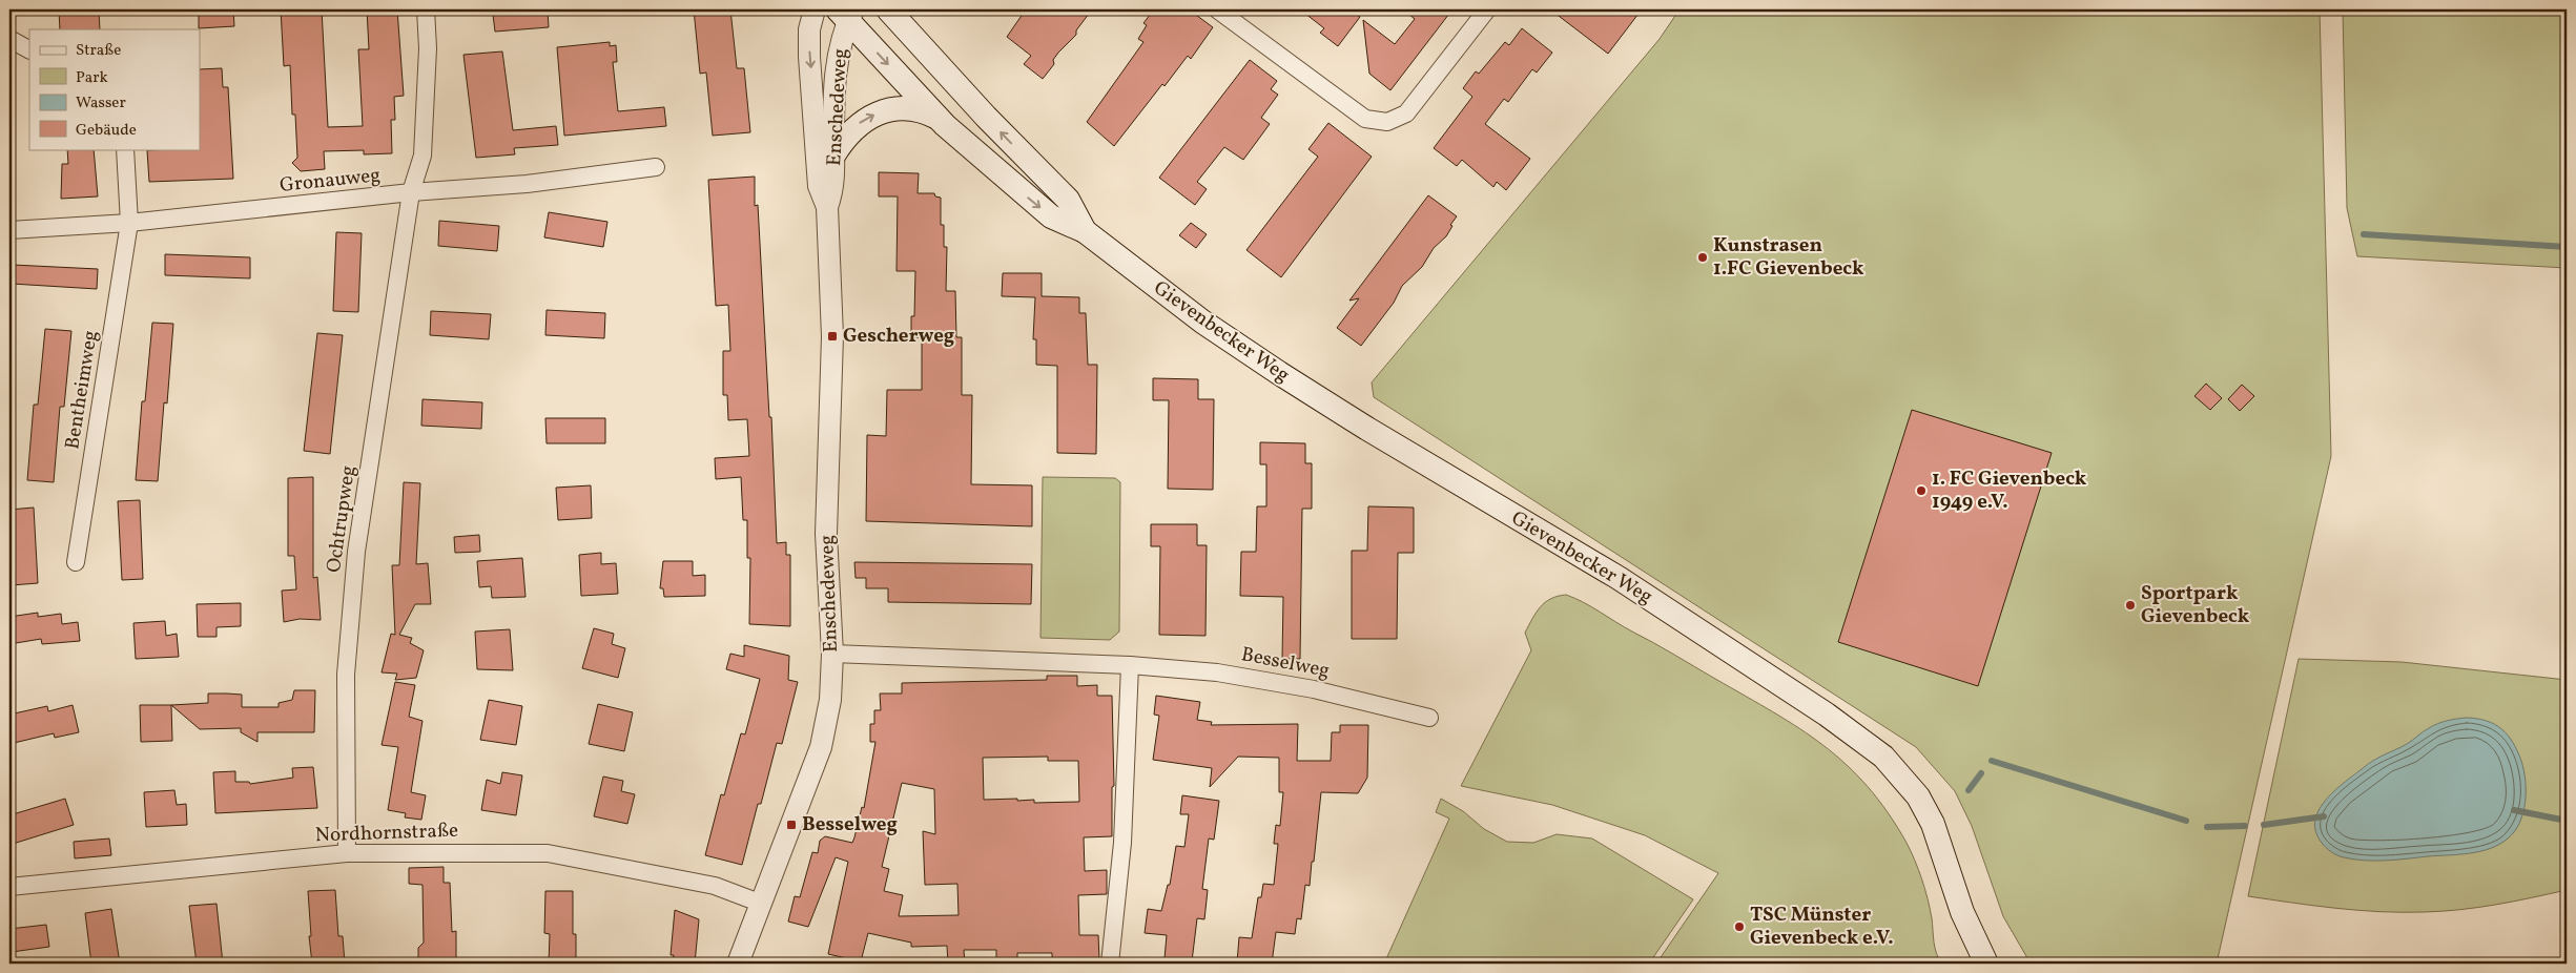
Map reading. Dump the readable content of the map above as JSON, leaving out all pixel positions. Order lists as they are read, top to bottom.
{
  "streets": {
    "main road": ["Gievenbecker Weg"],
    "street": [
      "Enschedeweg",
      "Gronauweg",
      "Bentheimweg",
      "Ochtrupweg",
      "Besselweg",
      "Nordhornstraße"
    ]
  },
  "crossings": [
    ["Enschedeweg", "Gievenbecker Weg"],
    ["Enschedeweg", "Besselweg"],
    ["Enschedeweg", "Nordhornstraße"],
    ["Gronauweg", "Bentheimweg"],
    ["Gronauweg", "Ochtrupweg"],
    ["Ochtrupweg", "Nordhornstraße"]
  ],
  "places": {
    "other": [
      "Kunstrasen 1.FC Gievenbeck",
      "1. FC Gievenbeck 1949 e.V.",
      "Sportpark Gievenbeck",
      "TSC Münster Gievenbeck e.V."
    ],
    "transit": ["Gescherweg", "Besselweg"]
  },
  "legend": [
    "Straße",
    "Park",
    "Wasser",
    "Gebäude"
  ]
}
